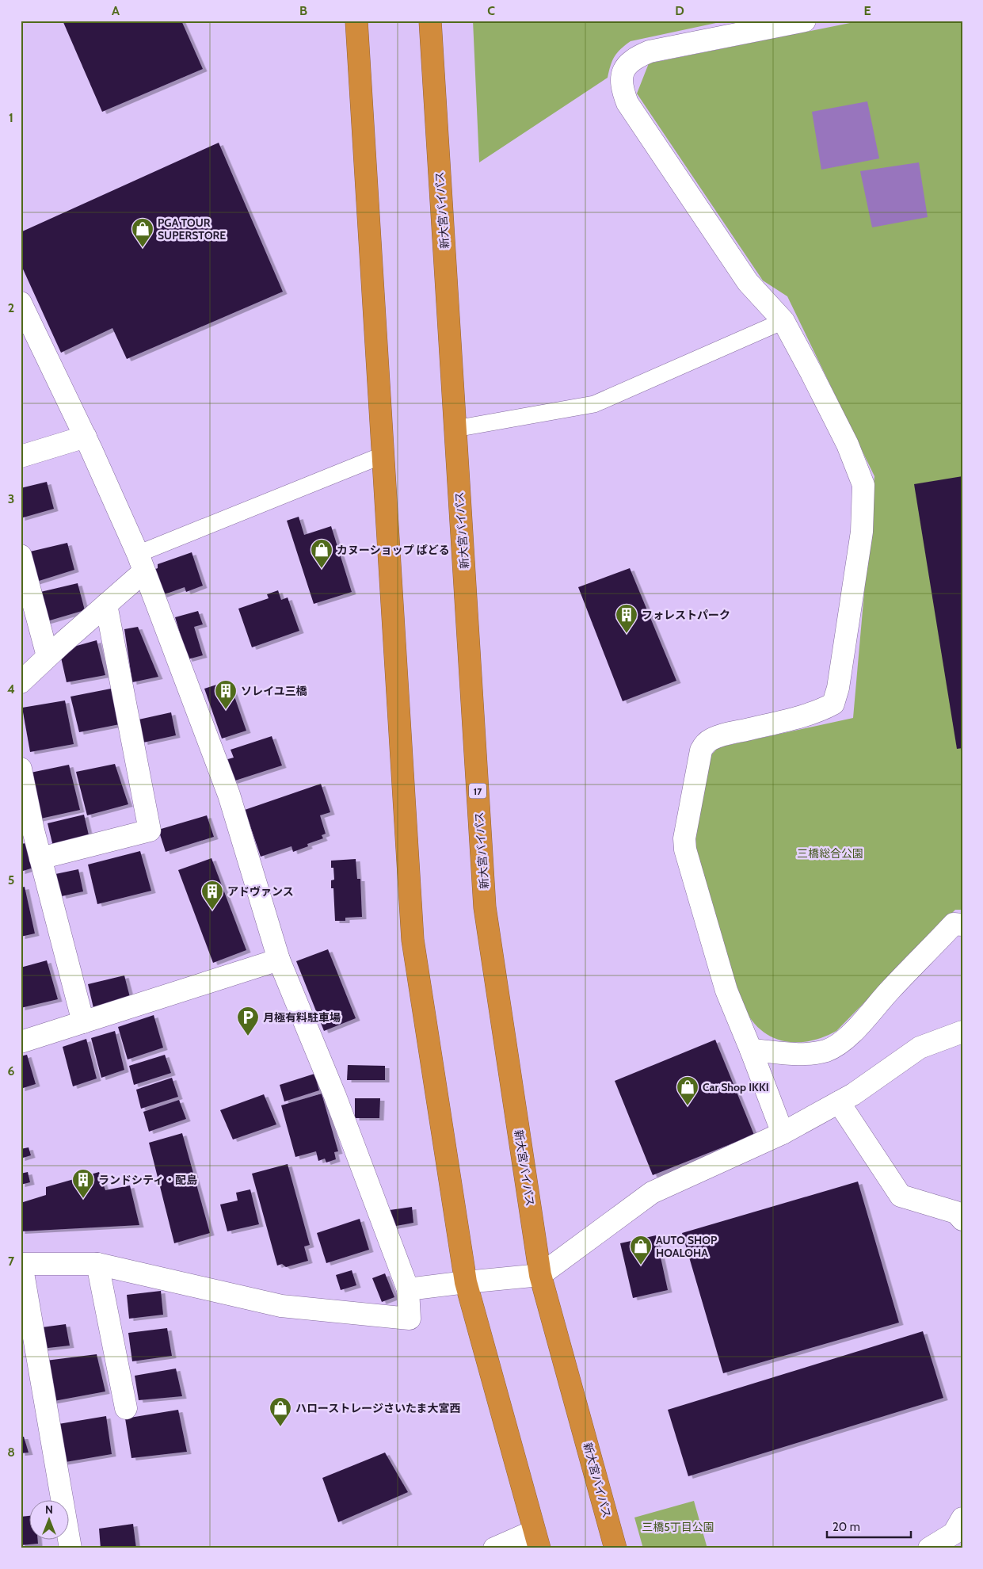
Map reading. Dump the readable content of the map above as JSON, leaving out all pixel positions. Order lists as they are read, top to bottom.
{
  "streets": {
    "highway": ["新大宮バイパス", "17"]
  },
  "parks": ["三橋総合公園", "三橋5丁目公園"],
  "places": {
    "shop": [
      "PGA TOUR SUPERSTORE",
      "カヌーショップ ぱどる",
      "Car Shop IKKI",
      "AUTO SHOP HOALOHA",
      "ハローストレージさいたま大宮西"
    ],
    "building": [
      "フォレストパーク",
      "ソレイユ三橋",
      "アドヴァンス",
      "ランドシティ・配島"
    ],
    "parking": ["月極有料駐車場"]
  },
  "scale_bar": "20 m",
  "north": "top",
  "grid": {
    "columns": [
      "A",
      "B",
      "C",
      "D",
      "E"
    ],
    "rows": [
      "1",
      "2",
      "3",
      "4",
      "5",
      "6",
      "7",
      "8"
    ]
  }
}
